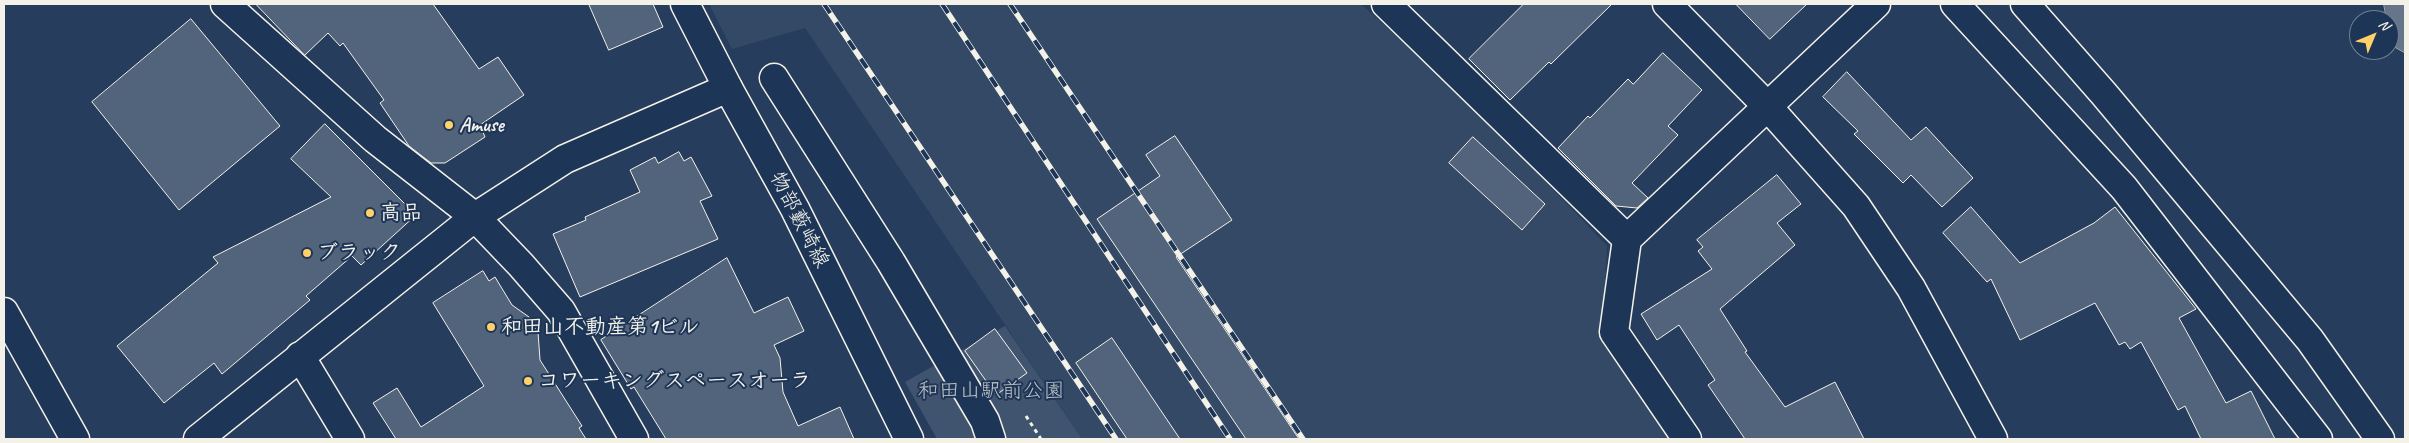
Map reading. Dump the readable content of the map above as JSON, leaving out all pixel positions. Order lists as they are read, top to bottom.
{
  "streets": {
    "street": ["物部藪崎線"]
  },
  "parks": ["和田山駅前公園"],
  "places": [
    "Amuse",
    "高品",
    "ブラック",
    "和田山不動産第1ビル",
    "コワーキングスペースオーラ"
  ],
  "north": "top right"
}
